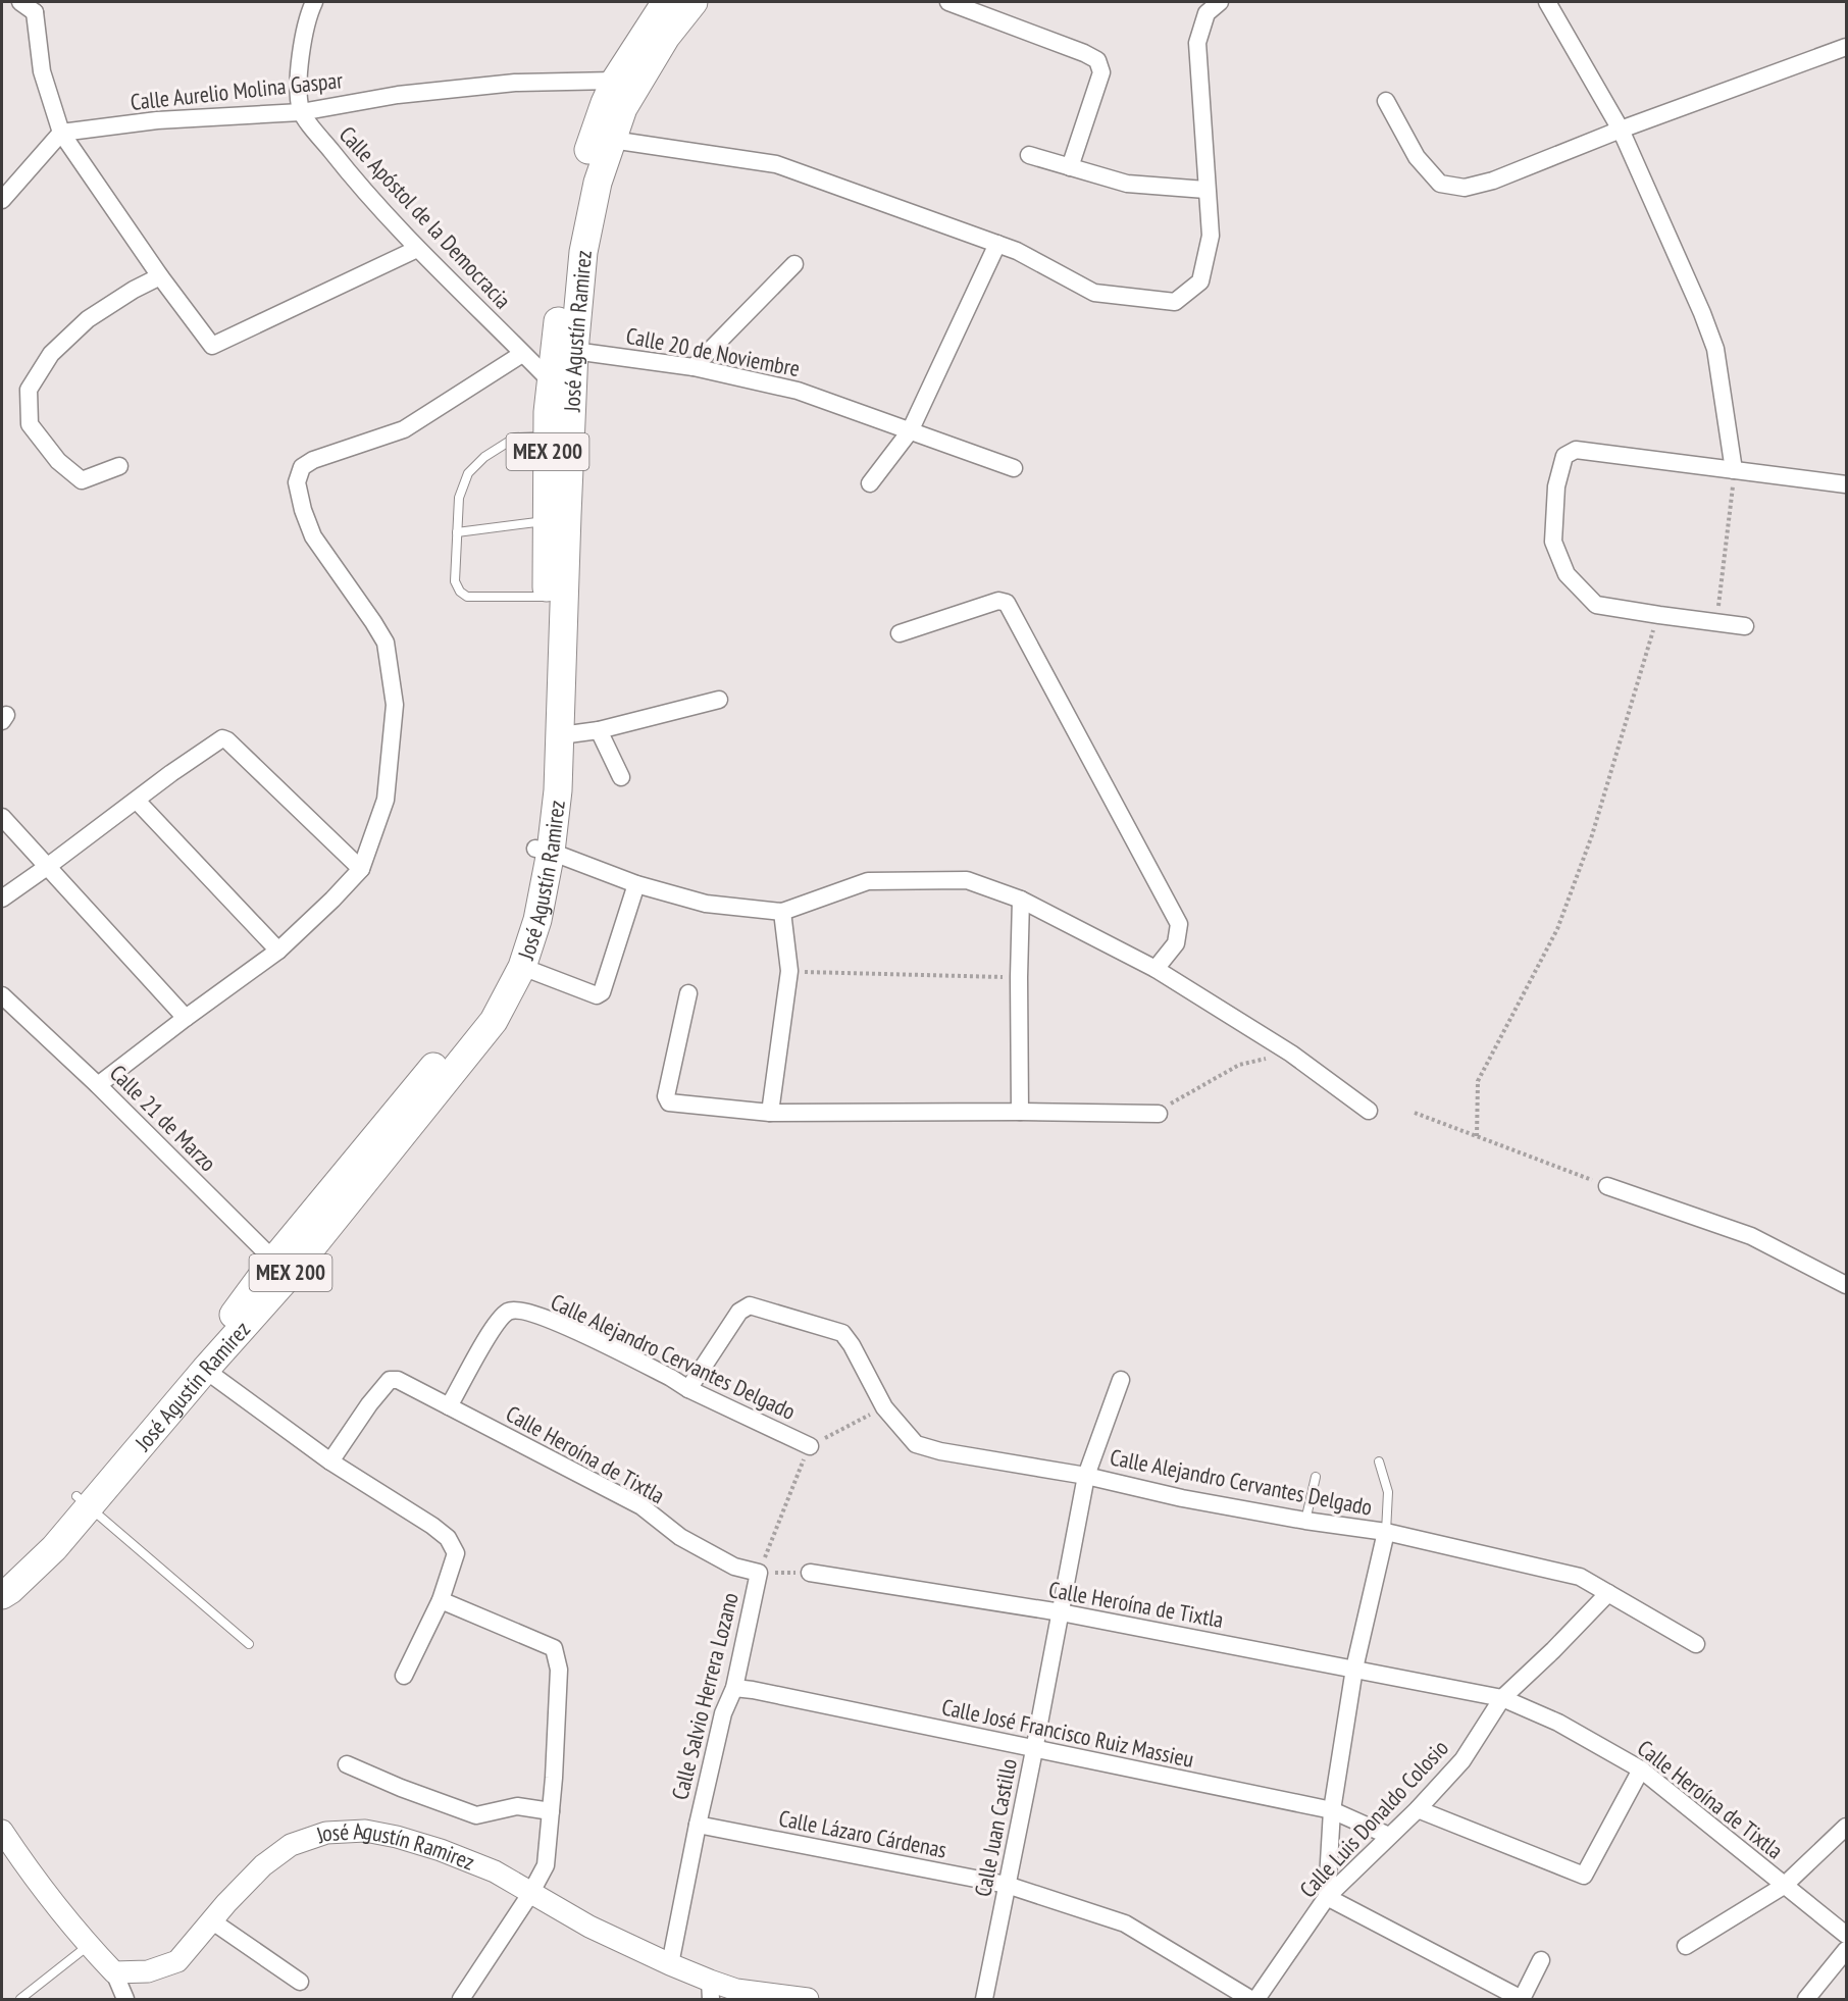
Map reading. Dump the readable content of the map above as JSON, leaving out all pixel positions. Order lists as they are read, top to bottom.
{
  "streets": {
    "main road": ["José Agustín Ramirez", "MEX 200"],
    "street": [
      "Calle Aurelio Molina Gaspar",
      "Calle Apóstol de la Democracia",
      "Calle 20 de Noviembre",
      "Calle 21 de Marzo",
      "Calle Alejandro Cervantes Delgado",
      "Calle Heroína de Tixtla",
      "Calle Salvio Herrera Lozano",
      "Calle José Francisco Ruiz Massieu",
      "Calle Luis Donaldo Colosio",
      "Calle Juan Castillo",
      "Calle Lázaro Cárdenas"
    ]
  },
  "crossings": [
    ["Calle Aurelio Molina Gaspar", "Calle Apóstol de la Democracia"],
    ["Calle Aurelio Molina Gaspar", "José Agustín Ramirez"],
    ["Calle Apóstol de la Democracia", "José Agustín Ramirez"],
    ["José Agustín Ramirez", "Calle 20 de Noviembre"],
    ["José Agustín Ramirez", "Calle 21 de Marzo"],
    ["José Agustín Ramirez", "Calle Salvio Herrera Lozano"],
    ["Calle Alejandro Cervantes Delgado", "Calle Heroína de Tixtla"],
    ["Calle Alejandro Cervantes Delgado", "Calle Salvio Herrera Lozano"],
    ["Calle Alejandro Cervantes Delgado", "Calle José Francisco Ruiz Massieu"],
    ["Calle Alejandro Cervantes Delgado", "Calle Luis Donaldo Colosio"],
    ["Calle Alejandro Cervantes Delgado", "Calle Juan Castillo"],
    ["Calle Heroína de Tixtla", "Calle Salvio Herrera Lozano"],
    ["Calle Heroína de Tixtla", "Calle Luis Donaldo Colosio"],
    ["Calle Heroína de Tixtla", "Calle Juan Castillo"],
    ["Calle Salvio Herrera Lozano", "Calle José Francisco Ruiz Massieu"],
    ["Calle Salvio Herrera Lozano", "Calle Lázaro Cárdenas"],
    ["Calle José Francisco Ruiz Massieu", "Calle Luis Donaldo Colosio"],
    ["Calle José Francisco Ruiz Massieu", "Calle Juan Castillo"],
    ["Calle Juan Castillo", "Calle Lázaro Cárdenas"]
  ]
}
